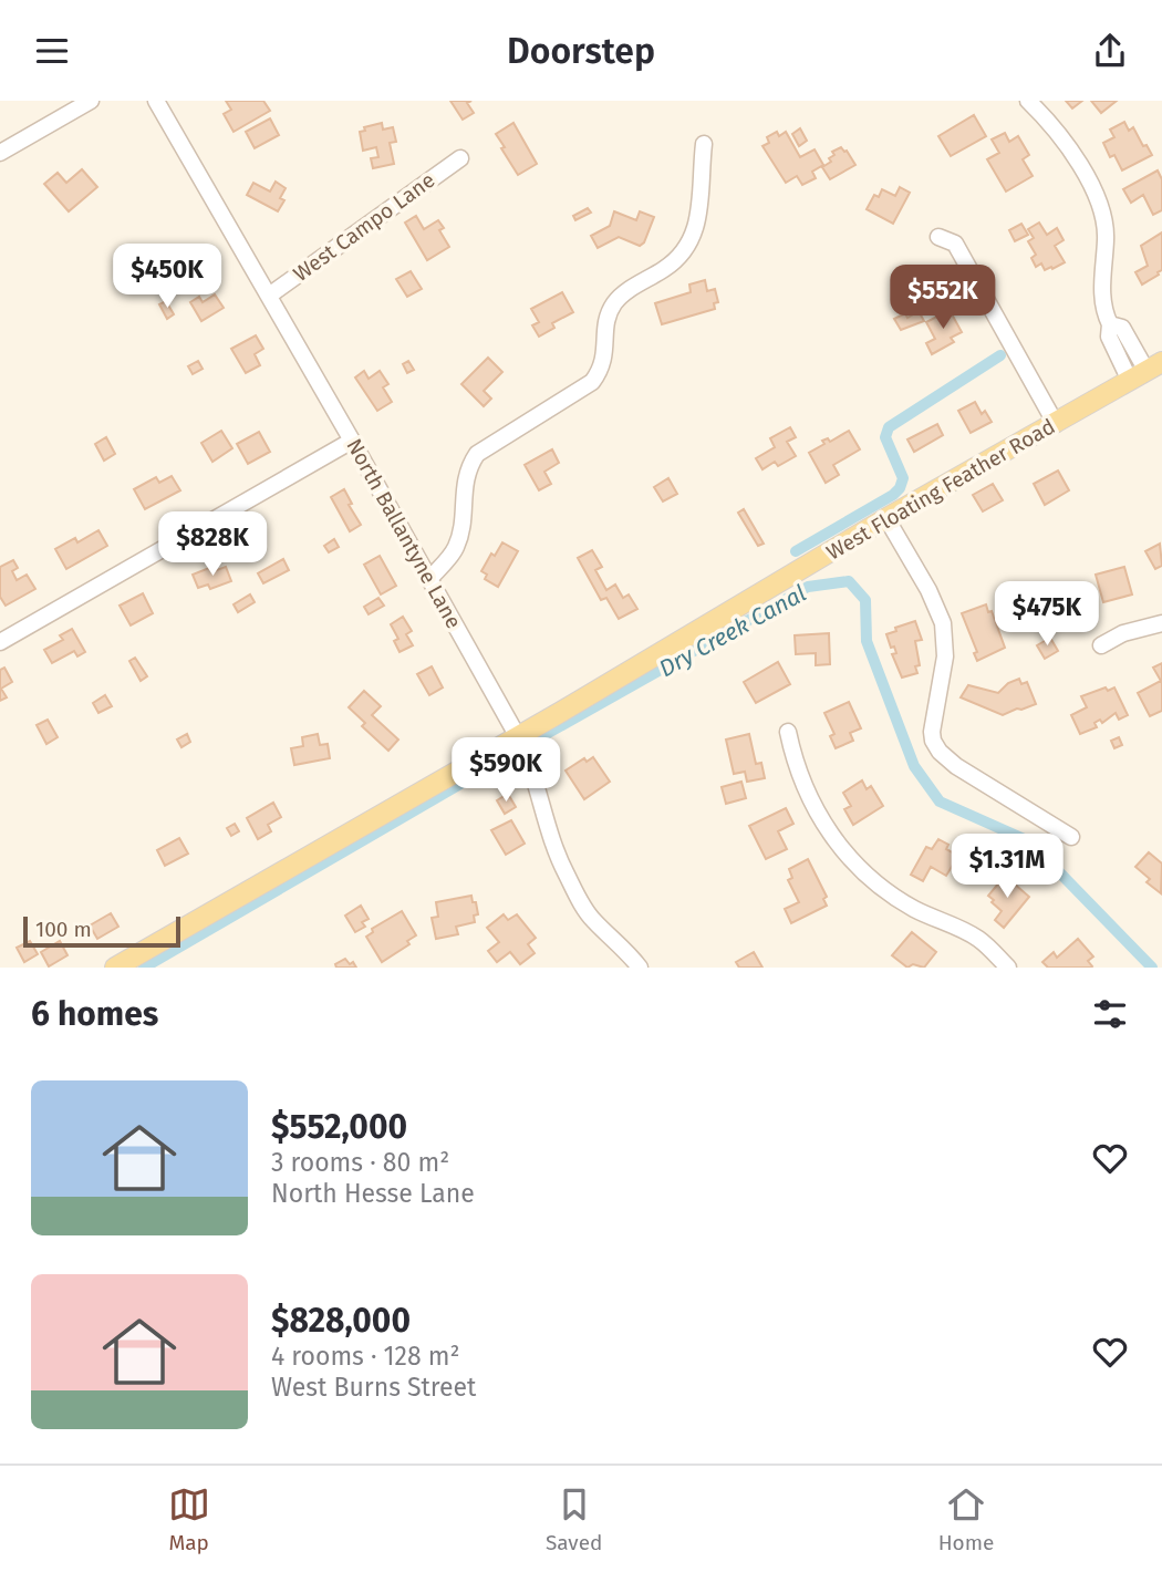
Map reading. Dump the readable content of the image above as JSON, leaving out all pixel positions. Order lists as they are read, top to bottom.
{
  "streets": {
    "main road": ["West Floating Feather Road"],
    "street": ["West Campo Lane", "North Ballantyne Lane"]
  },
  "crossings": [
    ["West Campo Lane", "North Ballantyne Lane"],
    ["West Floating Feather Road", "North Ballantyne Lane"]
  ],
  "water": ["Dry Creek Canal"],
  "scale_bar": "100 m",
  "page": {
    "header": "Doorstep",
    "price": [
      "$450K",
      "$552K",
      "$828K",
      "$475K",
      "$590K",
      "$1.31M"
    ],
    "scale": "100 m",
    "heading": "6 homes",
    "list": [
      {
        "name": "$552,000",
        "note": "3 rooms · 80 m² · North Hesse Lane"
      },
      {
        "name": "$828,000",
        "note": "4 rooms · 128 m² · West Burns Street"
      }
    ],
    "tabs": ["Map", "Saved", "Home"]
  }
}
